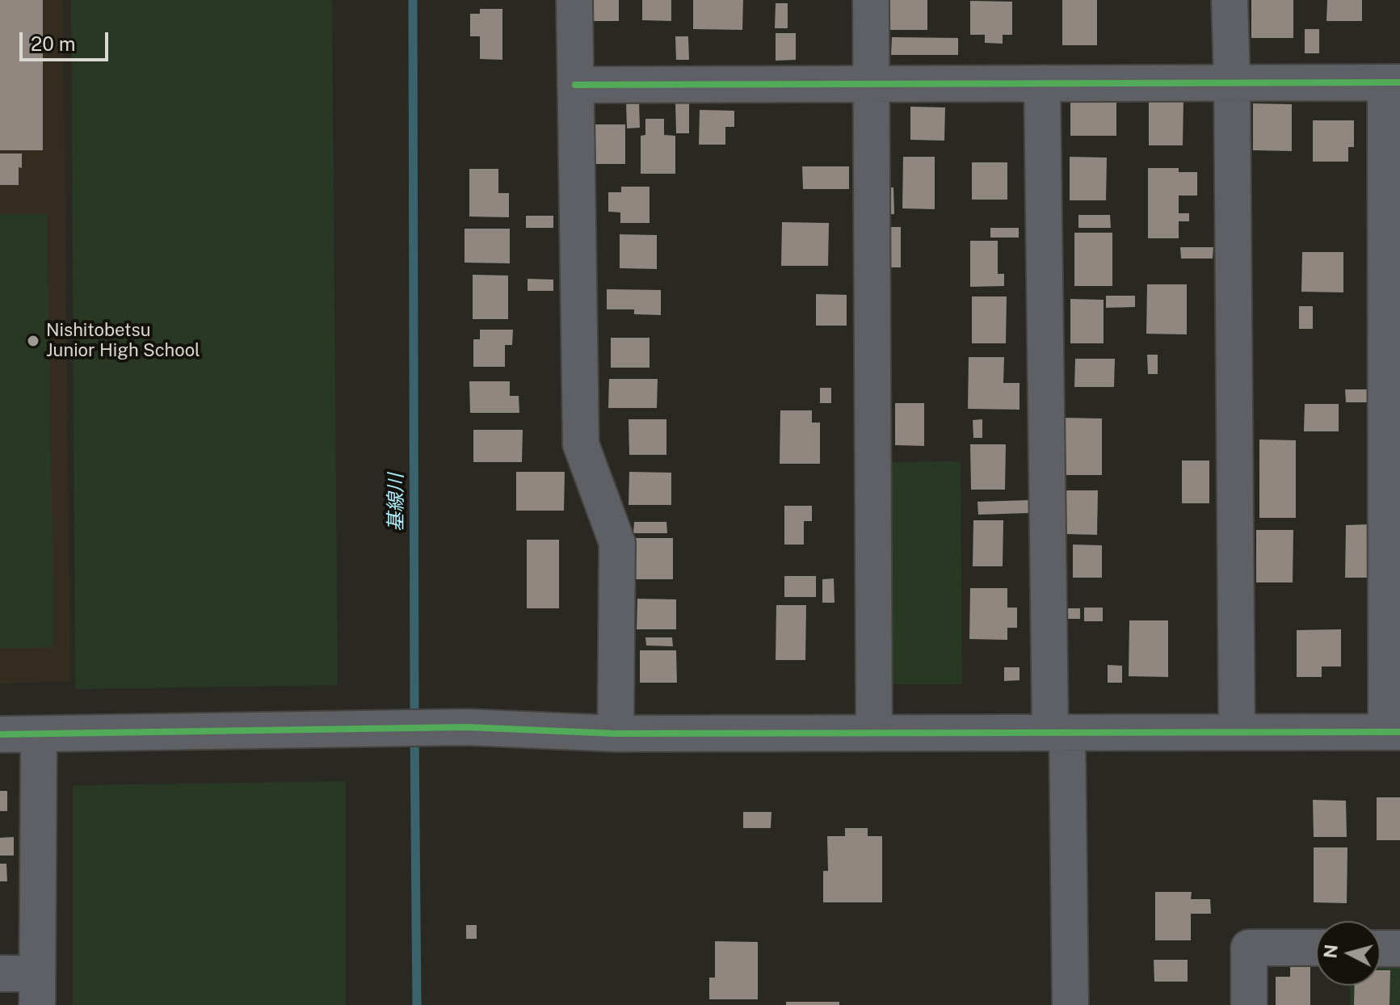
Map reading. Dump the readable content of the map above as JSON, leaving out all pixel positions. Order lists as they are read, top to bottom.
{
  "water": ["基線川"],
  "places": ["Nishitobetsu Junior High School"],
  "scale_bar": "20 m",
  "north": "left"
}
